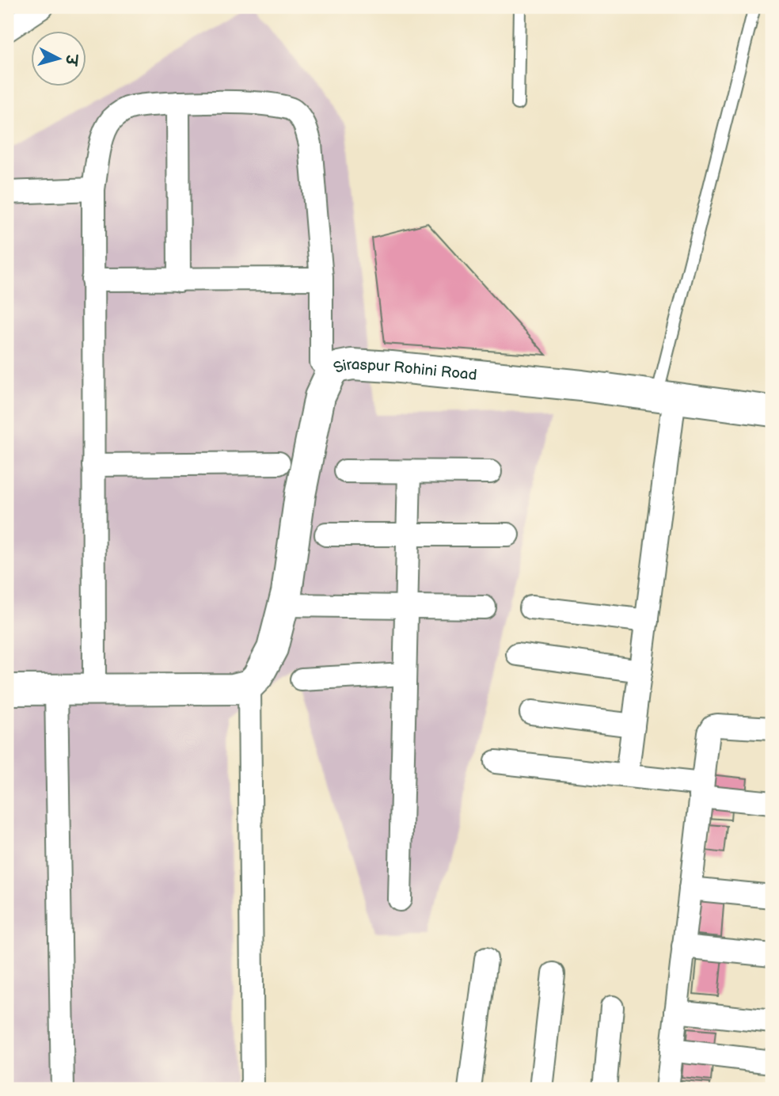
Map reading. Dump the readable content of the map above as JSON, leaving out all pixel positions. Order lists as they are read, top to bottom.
{
  "streets": {
    "street": ["Siraspur Rohini Road"]
  },
  "north": "right"
}
